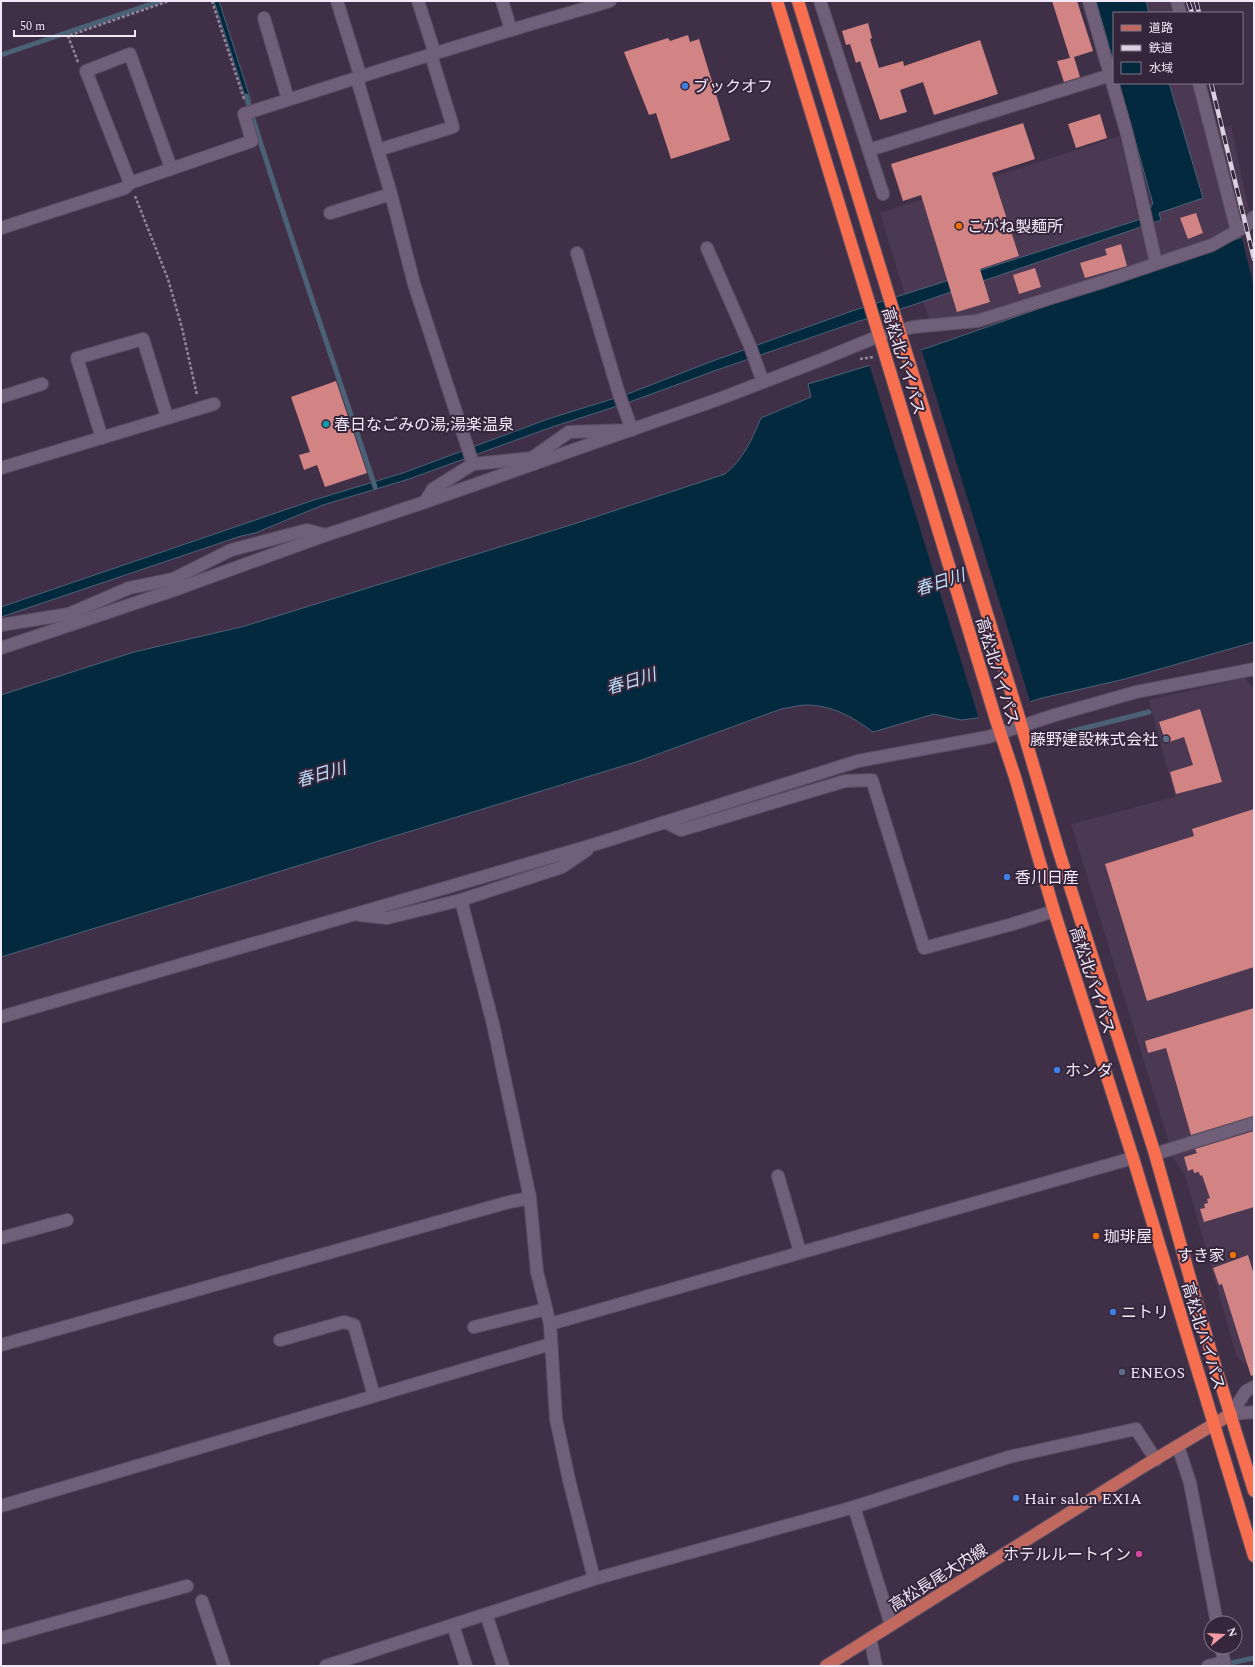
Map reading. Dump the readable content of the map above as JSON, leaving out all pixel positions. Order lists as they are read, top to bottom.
{
  "streets": {
    "highway": ["高松北バイパス"],
    "main road": ["高松長尾大内線"]
  },
  "crossings": [
    ["高松北バイパス", "高松長尾大内線"]
  ],
  "water": ["春日川"],
  "places": [
    "ブックオフ",
    "こがね製麺所",
    "春日なごみの湯;湯楽温泉",
    "藤野建設株式会社",
    "香川日産",
    "ホンダ",
    "珈琲屋",
    "すき家",
    "ニトリ",
    "ENEOS",
    "Hair salon EXIA",
    "ホテルルートイン"
  ],
  "legend": ["道路", "鉄道", "水域"],
  "scale_bar": "50 m",
  "north": "right"
}
